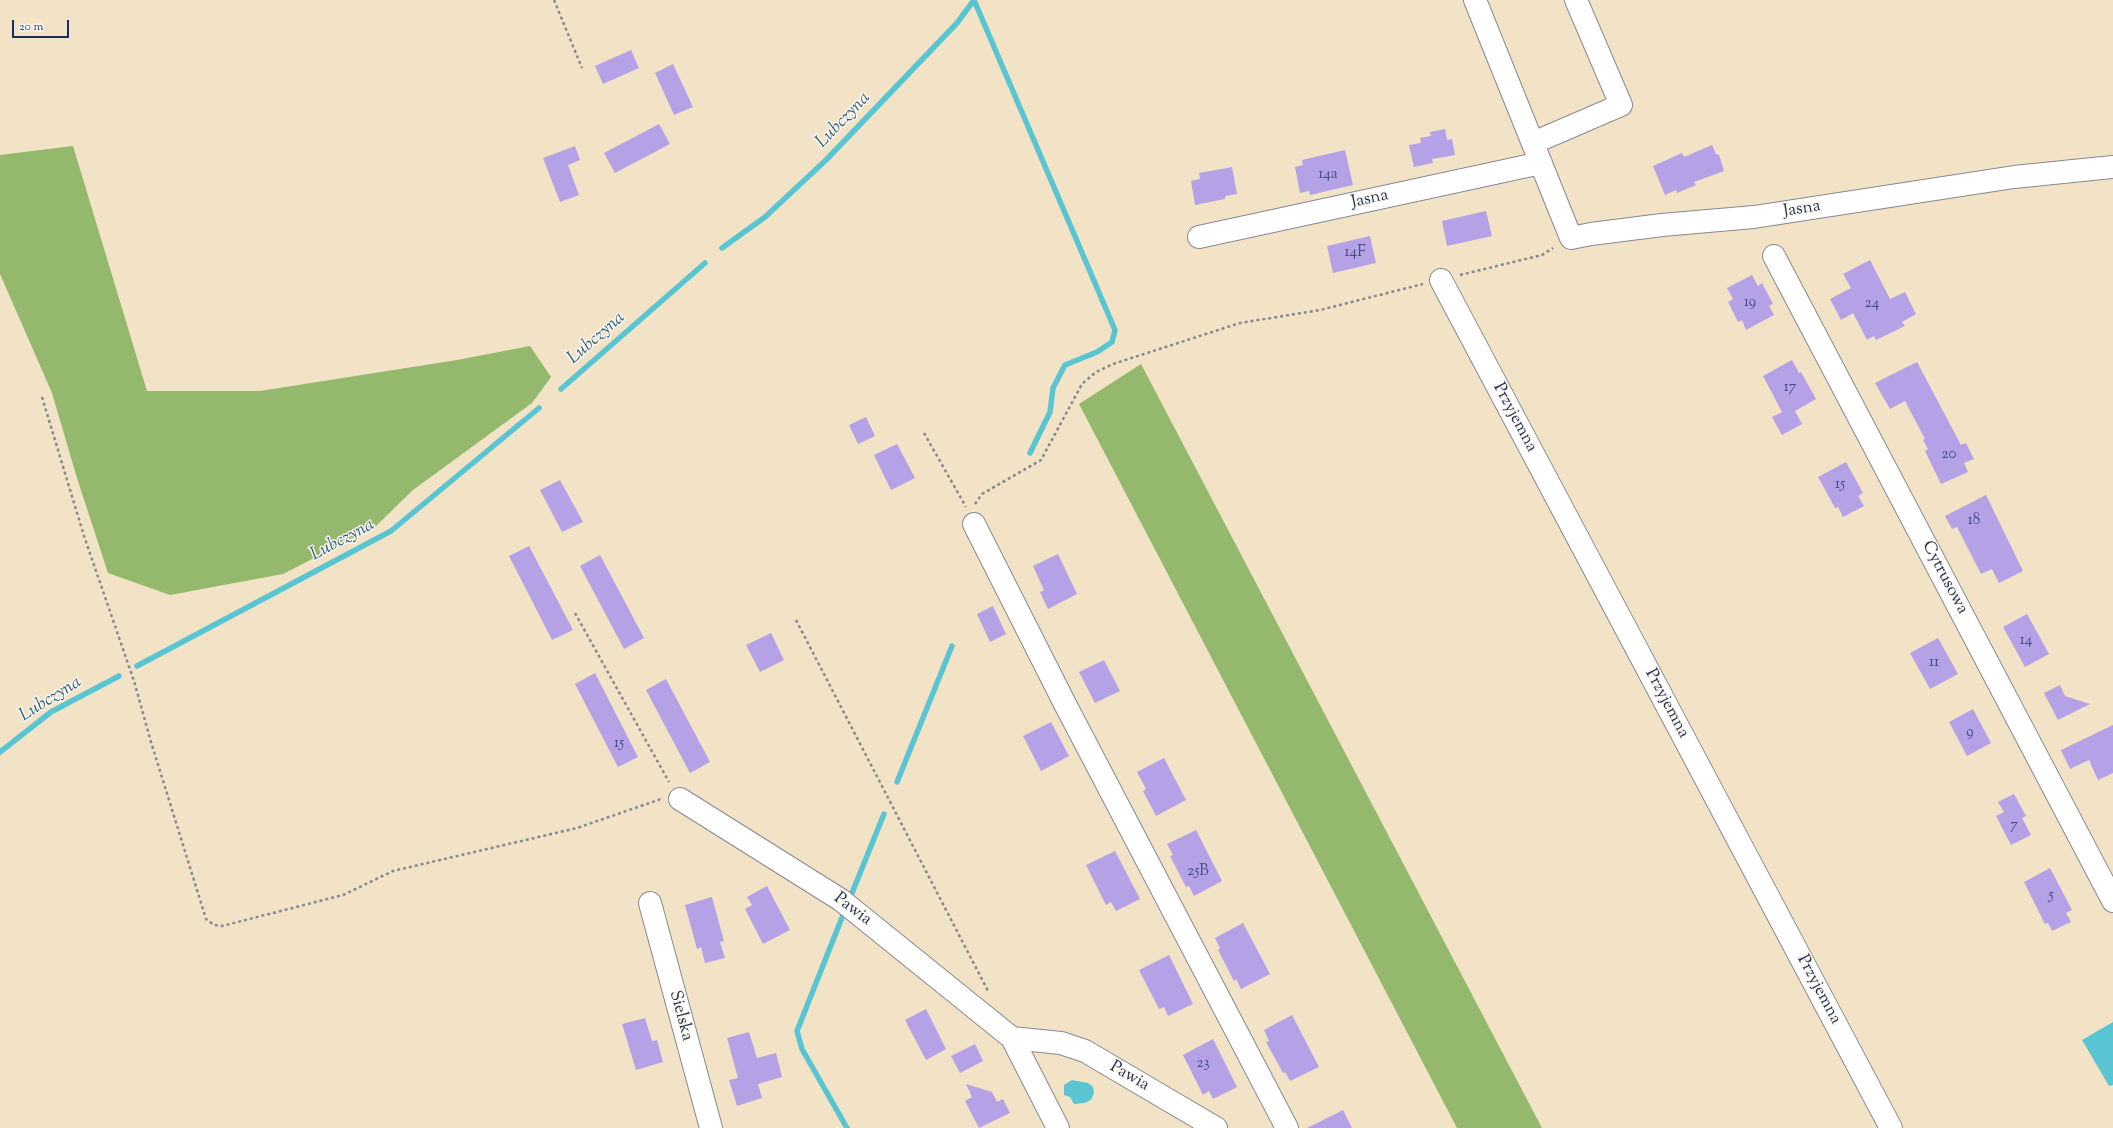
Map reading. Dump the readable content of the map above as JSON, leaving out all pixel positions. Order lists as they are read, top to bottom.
{
  "streets": {
    "street": [
      "Jasna",
      "Przyjemna",
      "Cytrusowa",
      "Pawia",
      "Sielska"
    ]
  },
  "water": ["Lubczyna"],
  "house_numbers": [
    "14a",
    "14F",
    "19",
    "24",
    "17",
    "20",
    "15",
    "18",
    "14",
    "11",
    "9",
    "15",
    "7",
    "25B",
    "5",
    "23"
  ],
  "scale_bar": "20 m"
}
